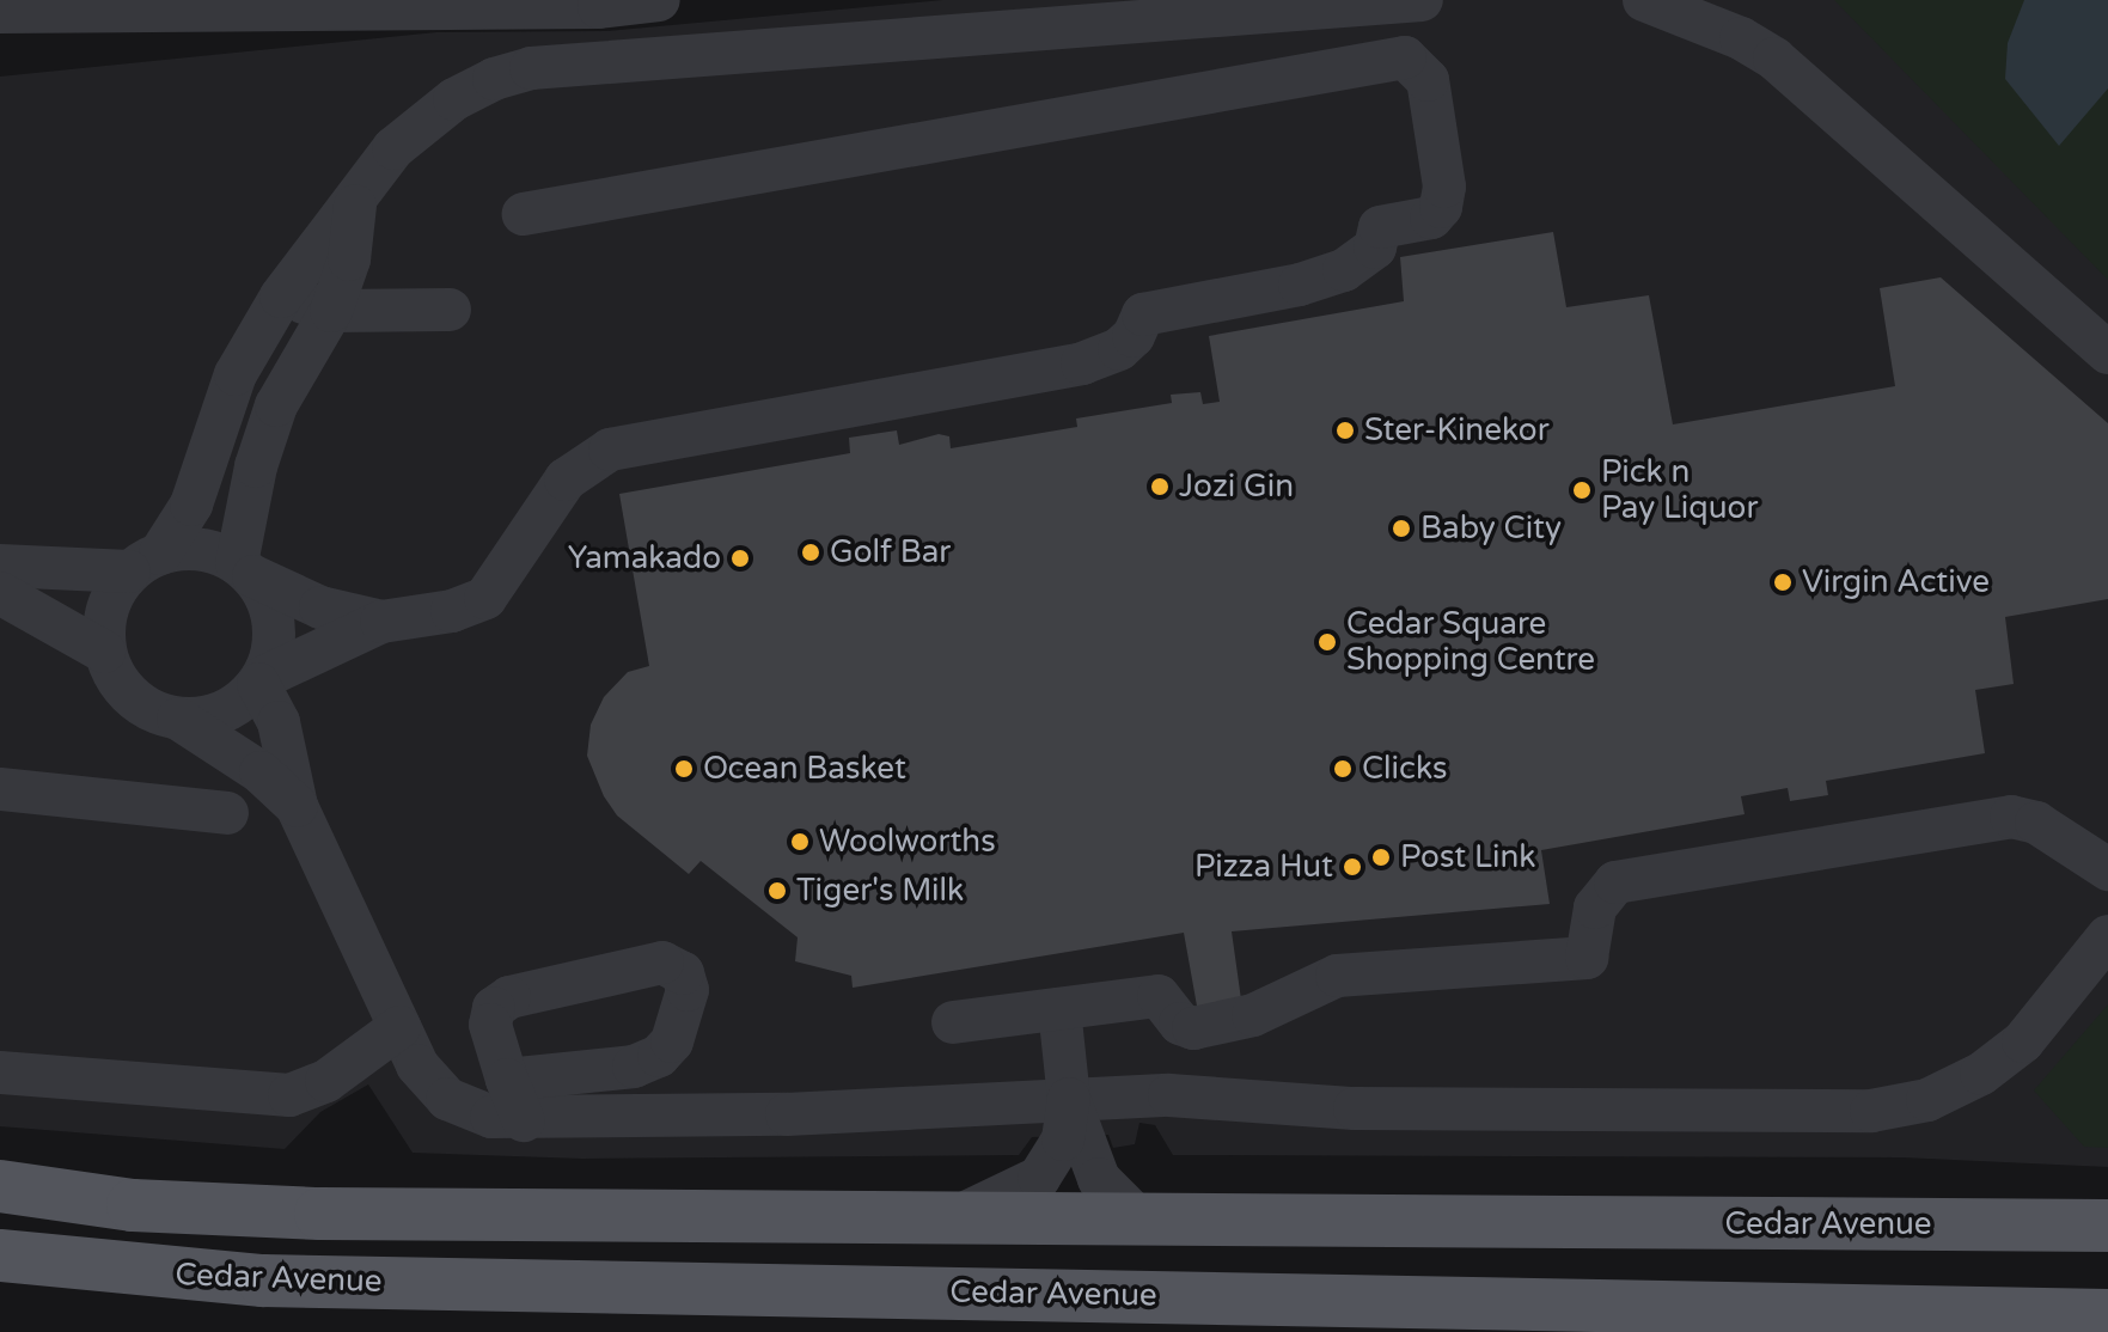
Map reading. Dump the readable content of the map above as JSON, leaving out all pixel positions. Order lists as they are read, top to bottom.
{
  "streets": {
    "main road": ["Cedar Avenue"]
  },
  "places": [
    "Ster-Kinekor",
    "Jozi Gin",
    "Pick n Pay Liquor",
    "Baby City",
    "Golf Bar",
    "Yamakado",
    "Virgin Active",
    "Cedar Square Shopping Centre",
    "Ocean Basket",
    "Clicks",
    "Woolworths",
    "Post Link",
    "Pizza Hut",
    "Tiger's Milk"
  ]
}
